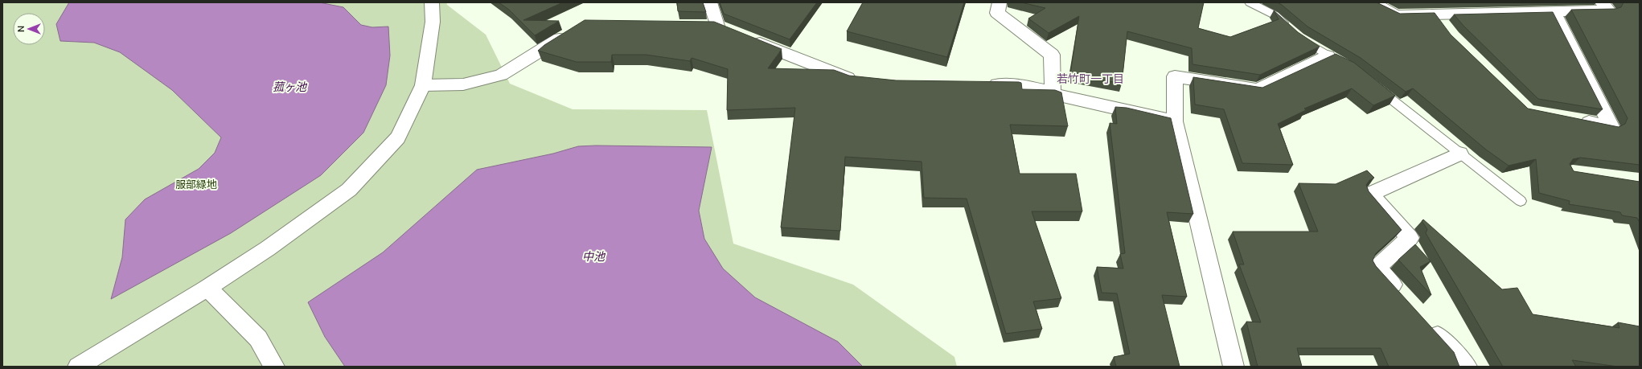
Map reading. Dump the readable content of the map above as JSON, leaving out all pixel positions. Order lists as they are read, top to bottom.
{
  "districts": ["若竹町一丁目"],
  "water": ["菰ヶ池", "中池"],
  "parks": ["服部緑地"],
  "north": "left"
}
